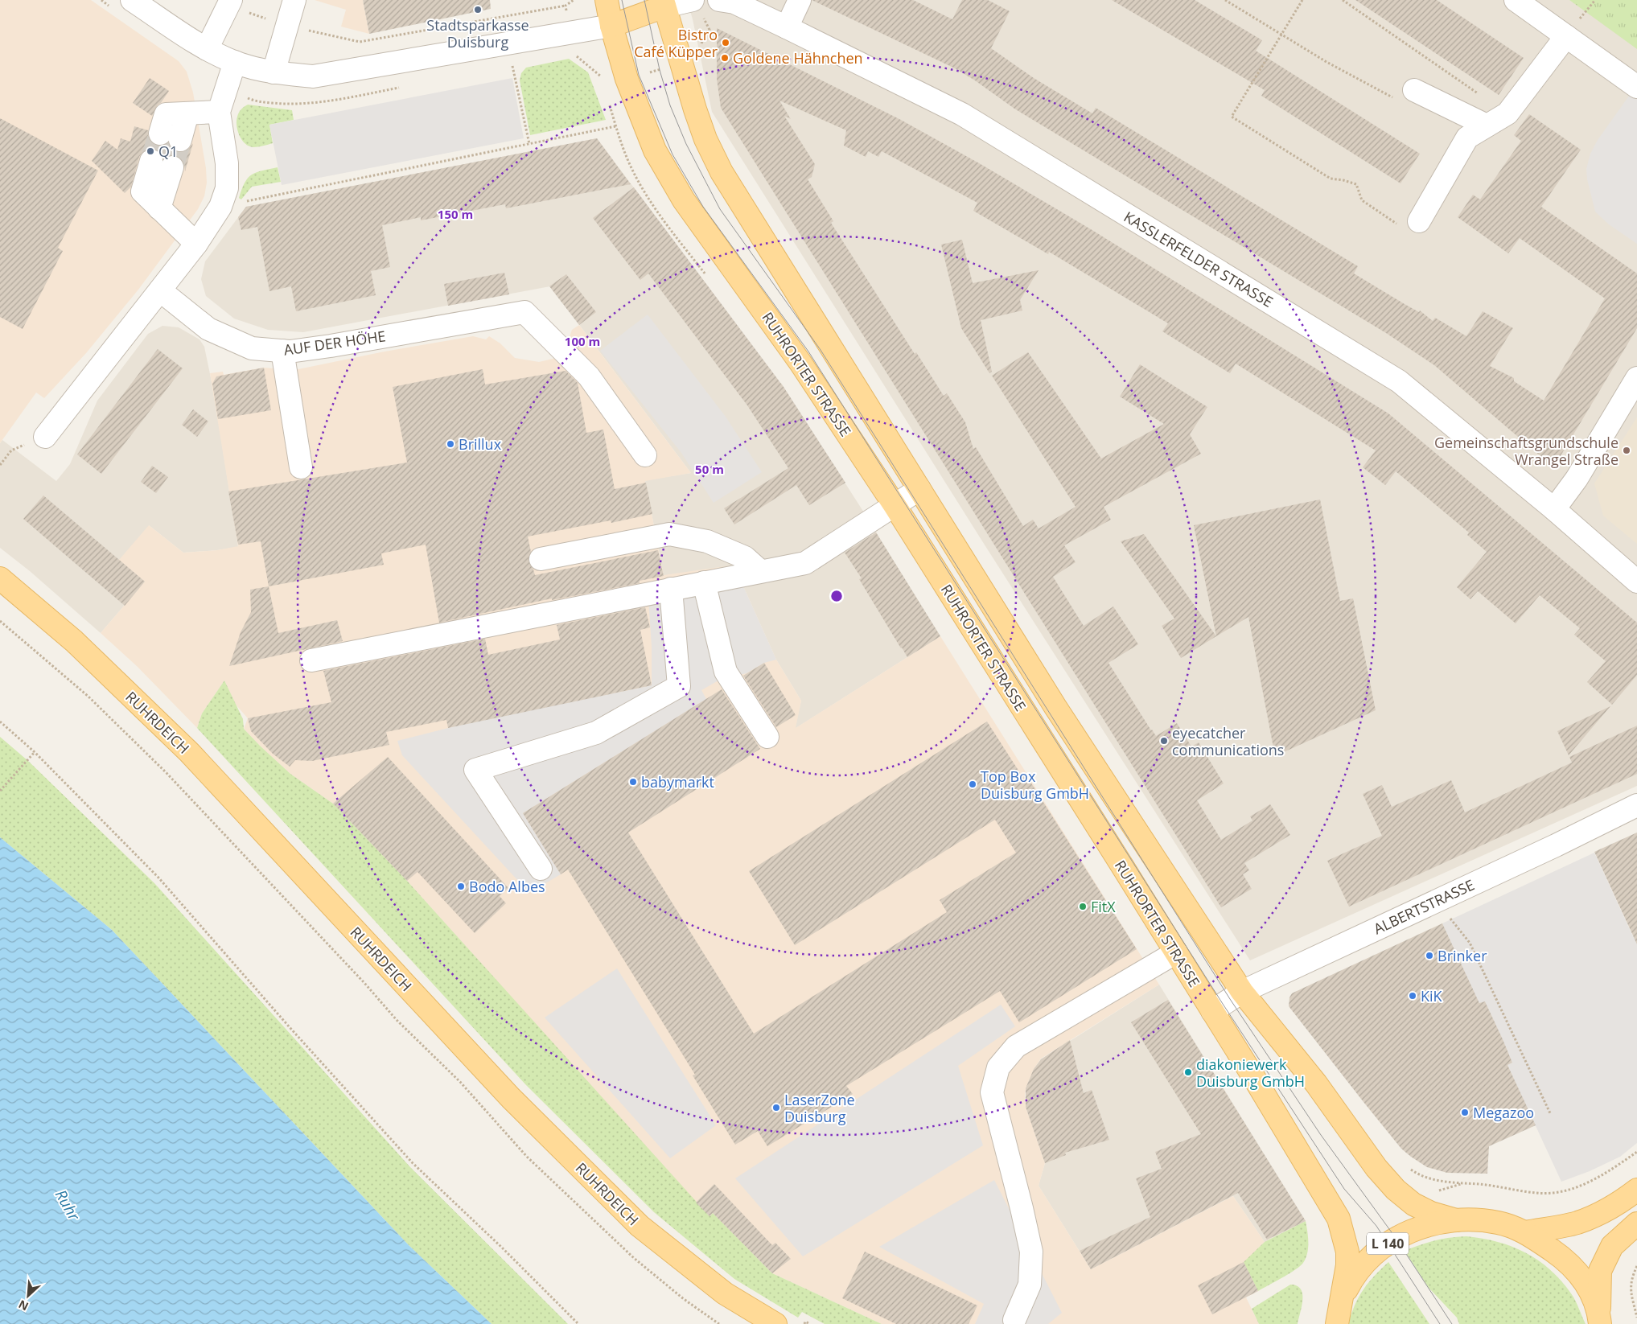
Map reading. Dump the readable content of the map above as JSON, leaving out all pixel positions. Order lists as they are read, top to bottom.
{
  "streets": {
    "main road": ["RUHRORTER STRASSE", "RUHRDEICH", "L 140"],
    "street": ["KASSLERFELDER STRASSE", "AUF DER HÖHE", "ALBERTSTRASSE"]
  },
  "crossings": [
    ["RUHRORTER STRASSE", "ALBERTSTRASSE"]
  ],
  "water": ["Ruhr"],
  "places": [
    "Stadtsparkasse Duisburg",
    "Bistro Café Küpper",
    "Goldene Hähnchen",
    "Q1",
    "Brillux",
    "Gemeinschaftsgrundschule Wrangel Straße",
    "eyecatcher communications",
    "babymarkt",
    "Top Box Duisburg GmbH",
    "Bodo Albes",
    "FitX",
    "Brinker",
    "KiK",
    "diakoniewerk Duisburg GmbH",
    "LaserZone Duisburg",
    "Megazoo"
  ],
  "north": "bottom left",
  "rings": ["150 m", "100 m", "50 m"]
}
